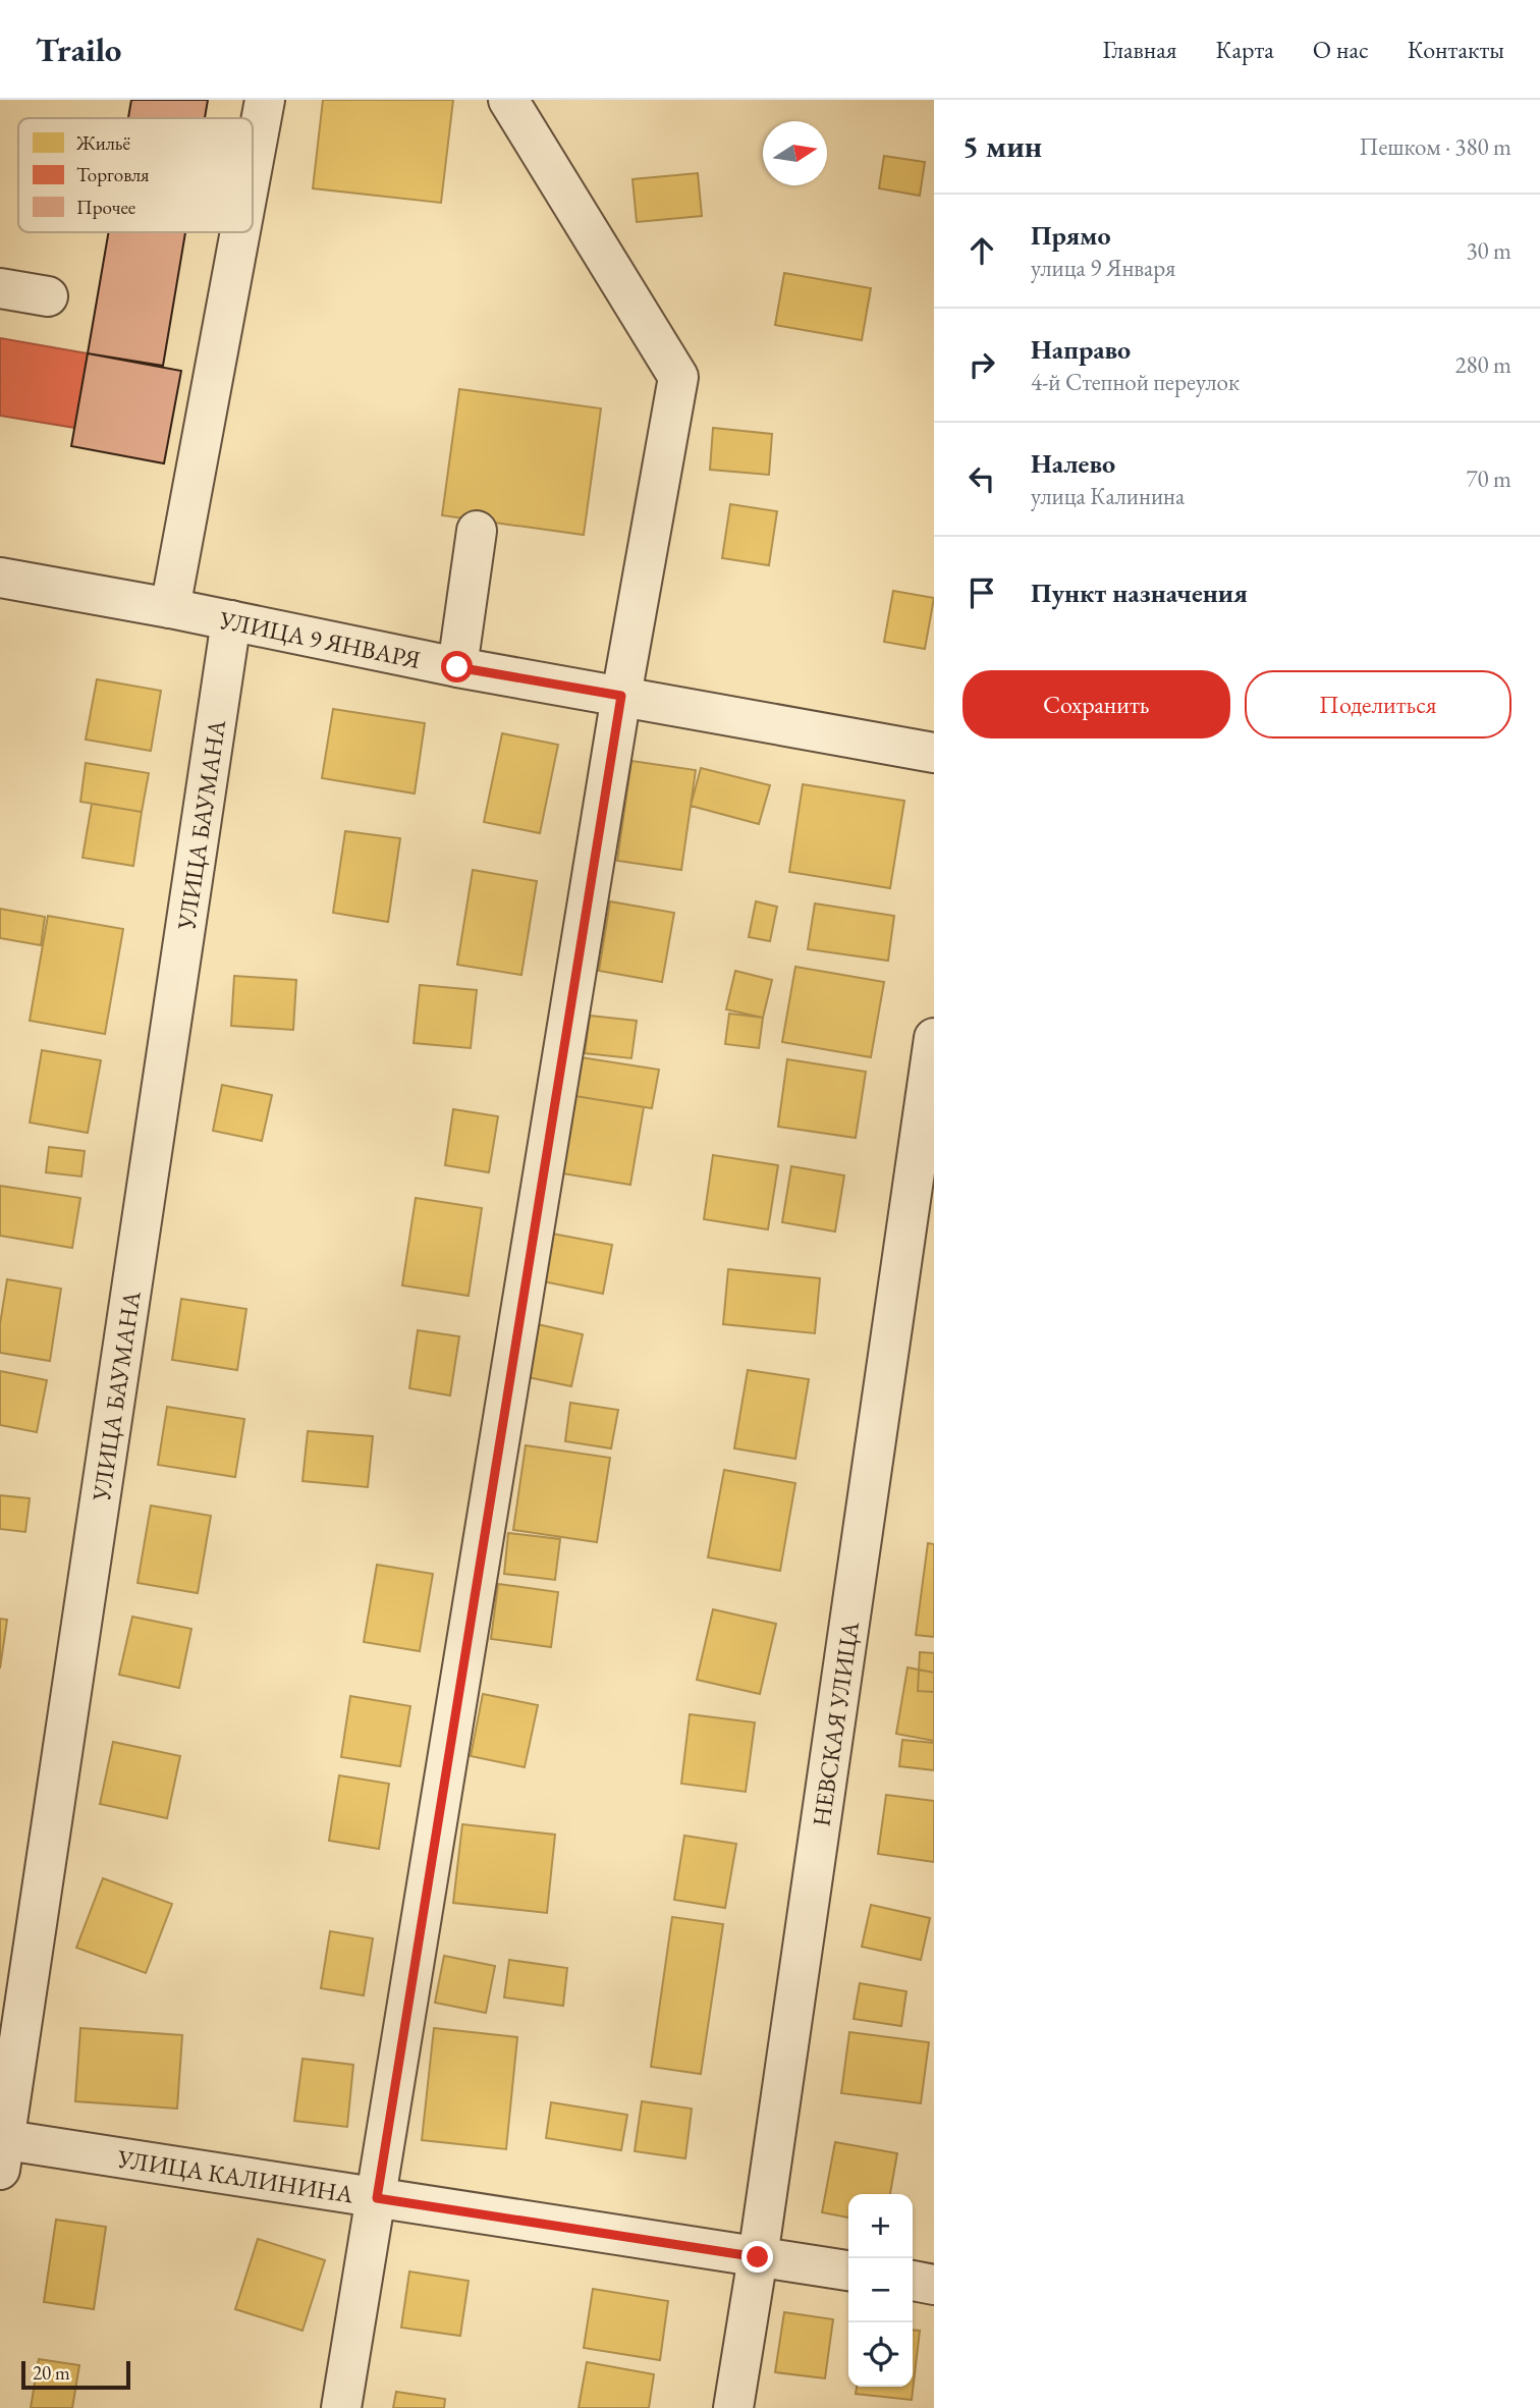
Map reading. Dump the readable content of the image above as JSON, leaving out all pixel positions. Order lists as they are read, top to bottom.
{
  "streets": {
    "street": [
      "УЛИЦА 9 ЯНВАРЯ",
      "УЛИЦА БАУМАНА",
      "НЕВСКАЯ УЛИЦА",
      "УЛИЦА КАЛИНИНА"
    ]
  },
  "crossings": [
    ["УЛИЦА 9 ЯНВАРЯ", "УЛИЦА БАУМАНА"],
    ["УЛИЦА БАУМАНА", "УЛИЦА КАЛИНИНА"],
    ["НЕВСКАЯ УЛИЦА", "УЛИЦА КАЛИНИНА"]
  ],
  "legend": ["Жильё", "Торговля", "Прочее"],
  "scale_bar": "20 m",
  "north": "right",
  "page": {
    "header": "Trailo",
    "nav": [
      "Главная",
      "Карта",
      "О нас",
      "Контакты"
    ],
    "heading": ["5 мин", "Пешком · 380 m"],
    "list": [
      ["Прямо", "улица 9 Января", "30 m"],
      ["Направо", "4-й Степной переулок", "280 m"],
      ["Налево", "улица Калинина", "70 m"],
      "Пункт назначения"
    ],
    "buttons": ["Сохранить", "Поделиться"],
    "map_buttons": ["+", "−"],
    "scale": "20 m"
  }
}
